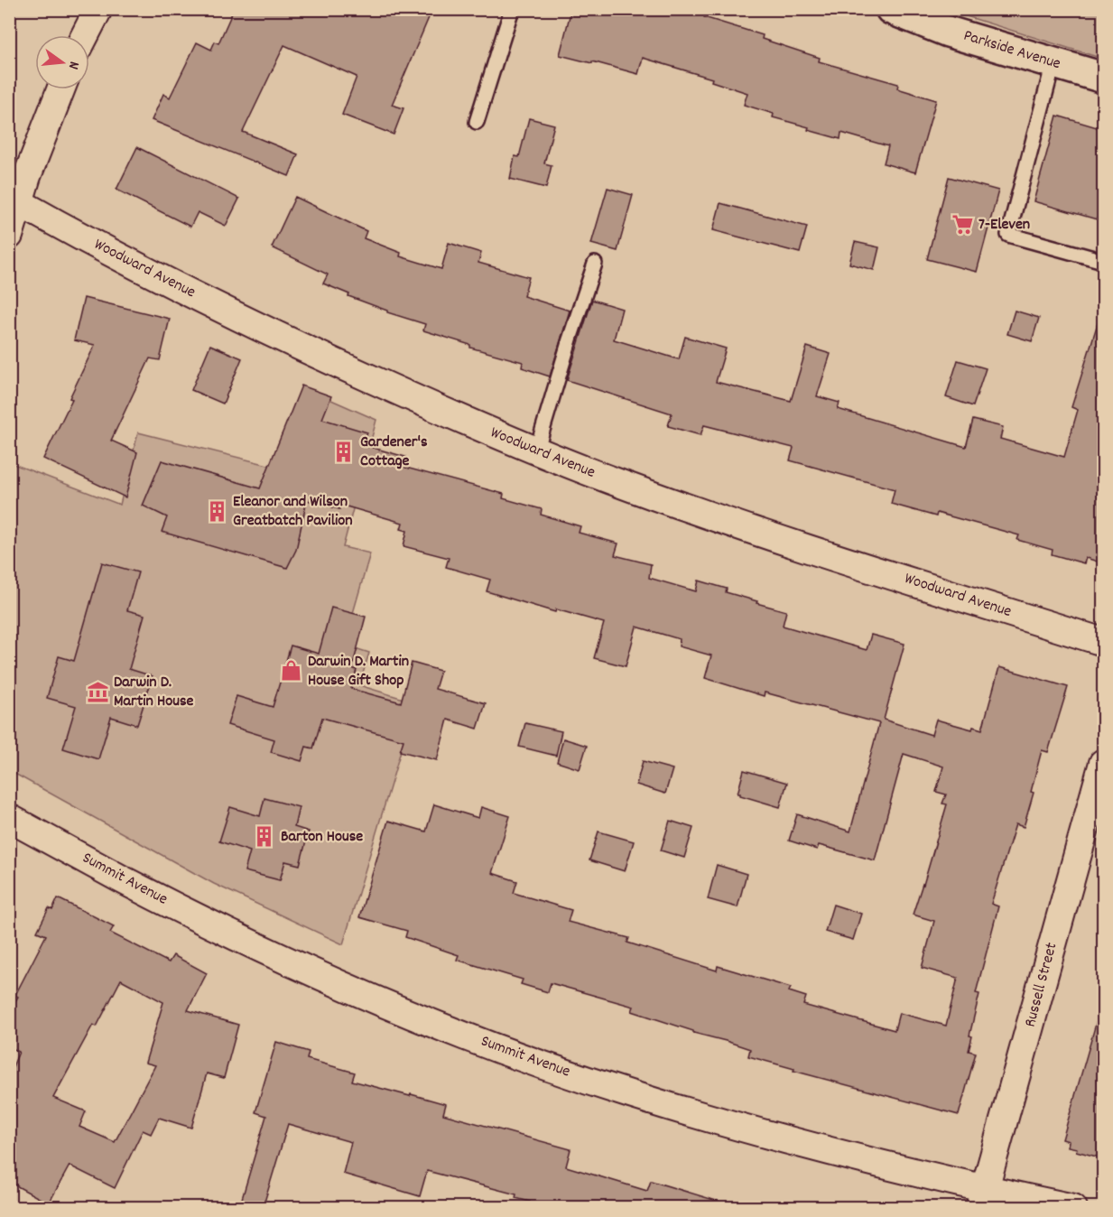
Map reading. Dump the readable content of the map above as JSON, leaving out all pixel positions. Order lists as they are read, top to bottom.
{
  "streets": {
    "street": [
      "Parkside Avenue",
      "Woodward Avenue",
      "Summit Avenue",
      "Russell Street"
    ]
  },
  "crossings": [
    ["Summit Avenue", "Russell Street"]
  ],
  "places": {
    "supermarket": ["7-Eleven"],
    "building": ["Gardener's Cottage", "Eleanor and Wilson Greatbatch Pavilion", "Barton House"],
    "shop": ["Darwin D. Martin House Gift Shop"],
    "museum": ["Darwin D. Martin House"]
  },
  "north": "right"
}
